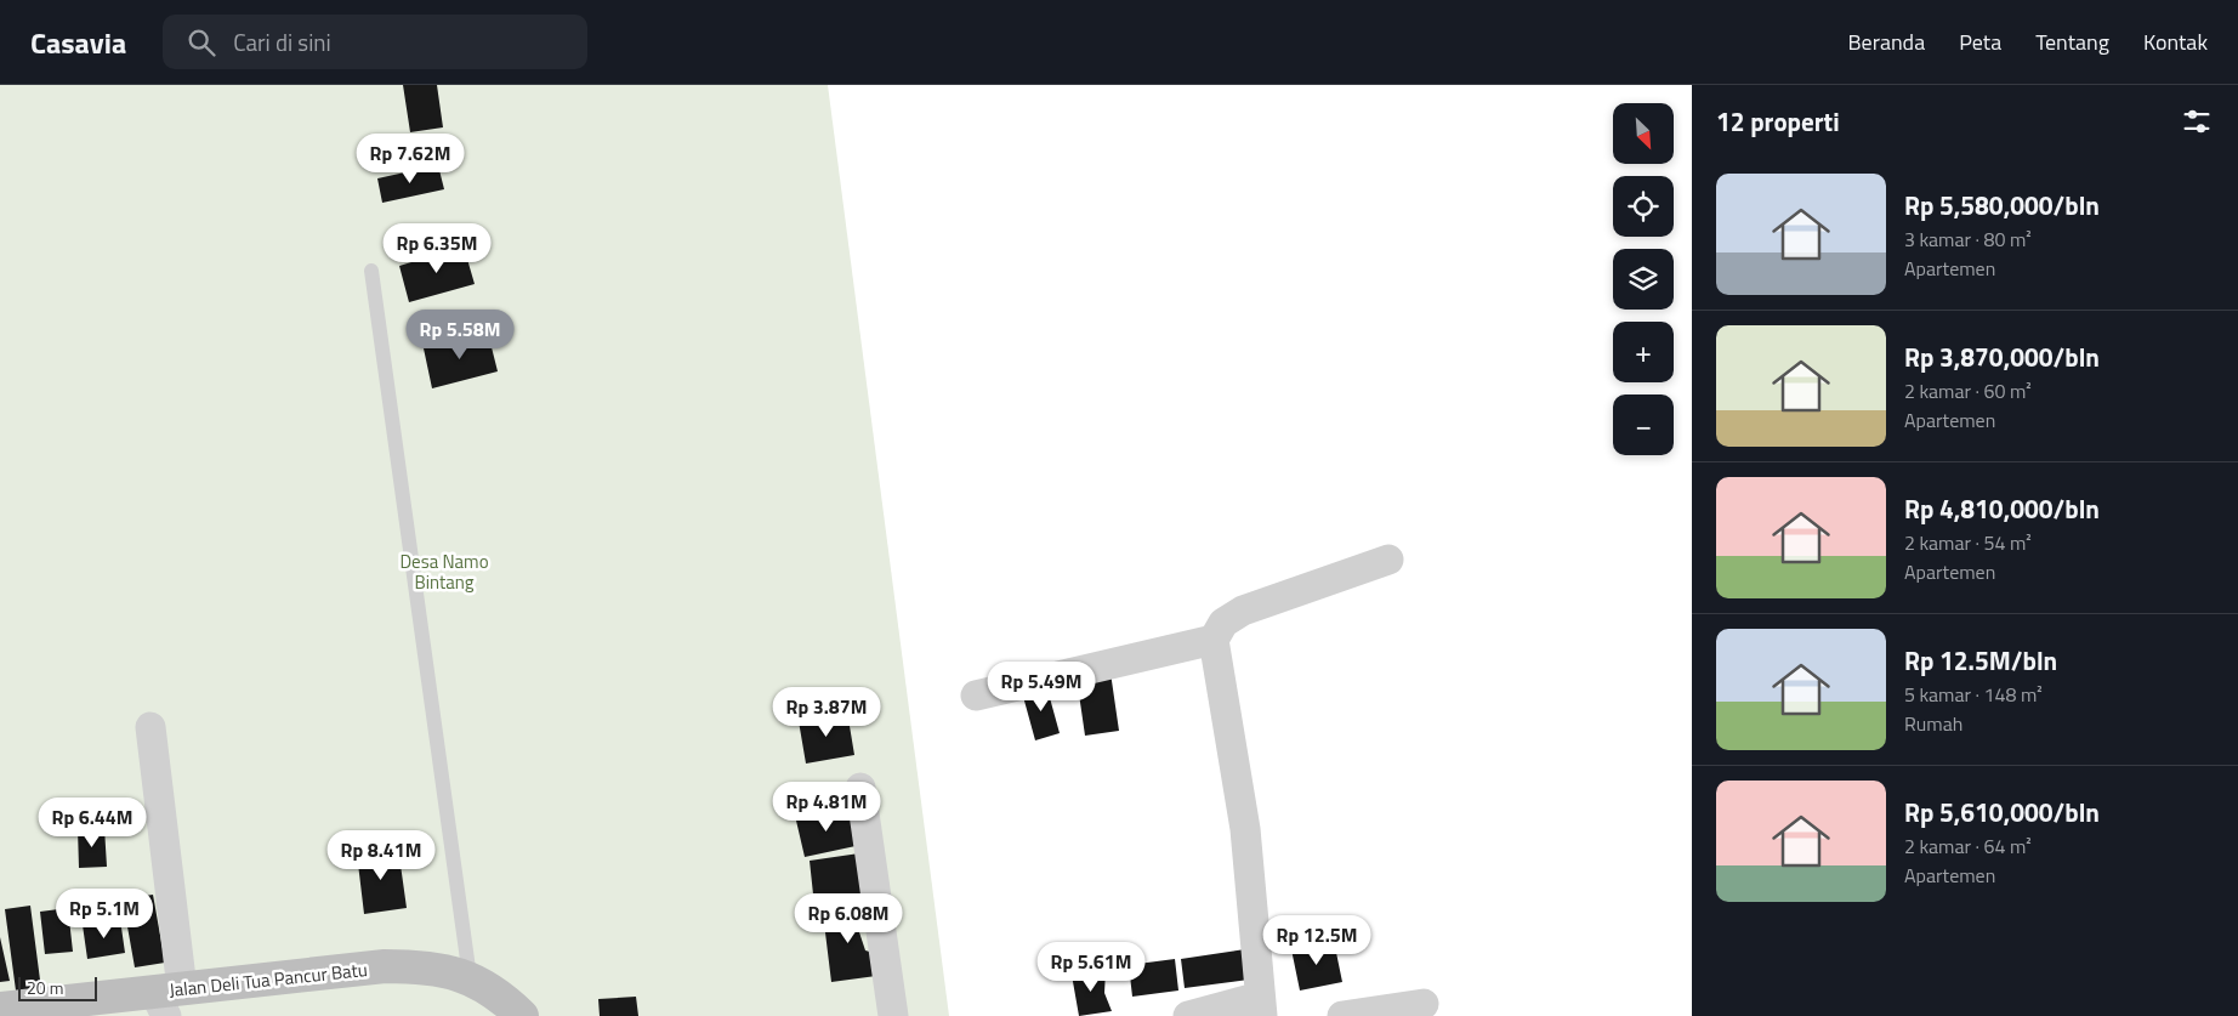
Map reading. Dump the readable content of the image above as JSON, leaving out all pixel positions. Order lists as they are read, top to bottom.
{
  "streets": {
    "main road": ["Jalan Deli Tua Pancur Batu"]
  },
  "parks": ["Desa Namo Bintang"],
  "scale_bar": "20 m",
  "north": "bottom right",
  "page": {
    "header": "Casavia",
    "search": "Cari di sini",
    "nav": [
      "Beranda",
      "Peta",
      "Tentang",
      "Kontak"
    ],
    "heading": "12 properti",
    "map_buttons": ["+", "−"],
    "price": [
      "Rp 7.62M",
      "Rp 6.35M",
      "Rp 5.58M",
      "Rp 5.49M",
      "Rp 3.87M",
      "Rp 4.81M",
      "Rp 6.44M",
      "Rp 8.41M",
      "Rp 5.1M",
      "Rp 6.08M",
      "Rp 12.5M",
      "Rp 5.61M"
    ],
    "list": [
      {
        "name": "Rp 5,580,000/bln",
        "note": "3 kamar · 80 m² · Apartemen"
      },
      {
        "name": "Rp 3,870,000/bln",
        "note": "2 kamar · 60 m² · Apartemen"
      },
      {
        "name": "Rp 4,810,000/bln",
        "note": "2 kamar · 54 m² · Apartemen"
      },
      {
        "name": "Rp 12.5M/bln",
        "note": "5 kamar · 148 m² · Rumah"
      },
      {
        "name": "Rp 5,610,000/bln",
        "note": "2 kamar · 64 m² · Apartemen"
      }
    ],
    "scale": "20 m"
  }
}
